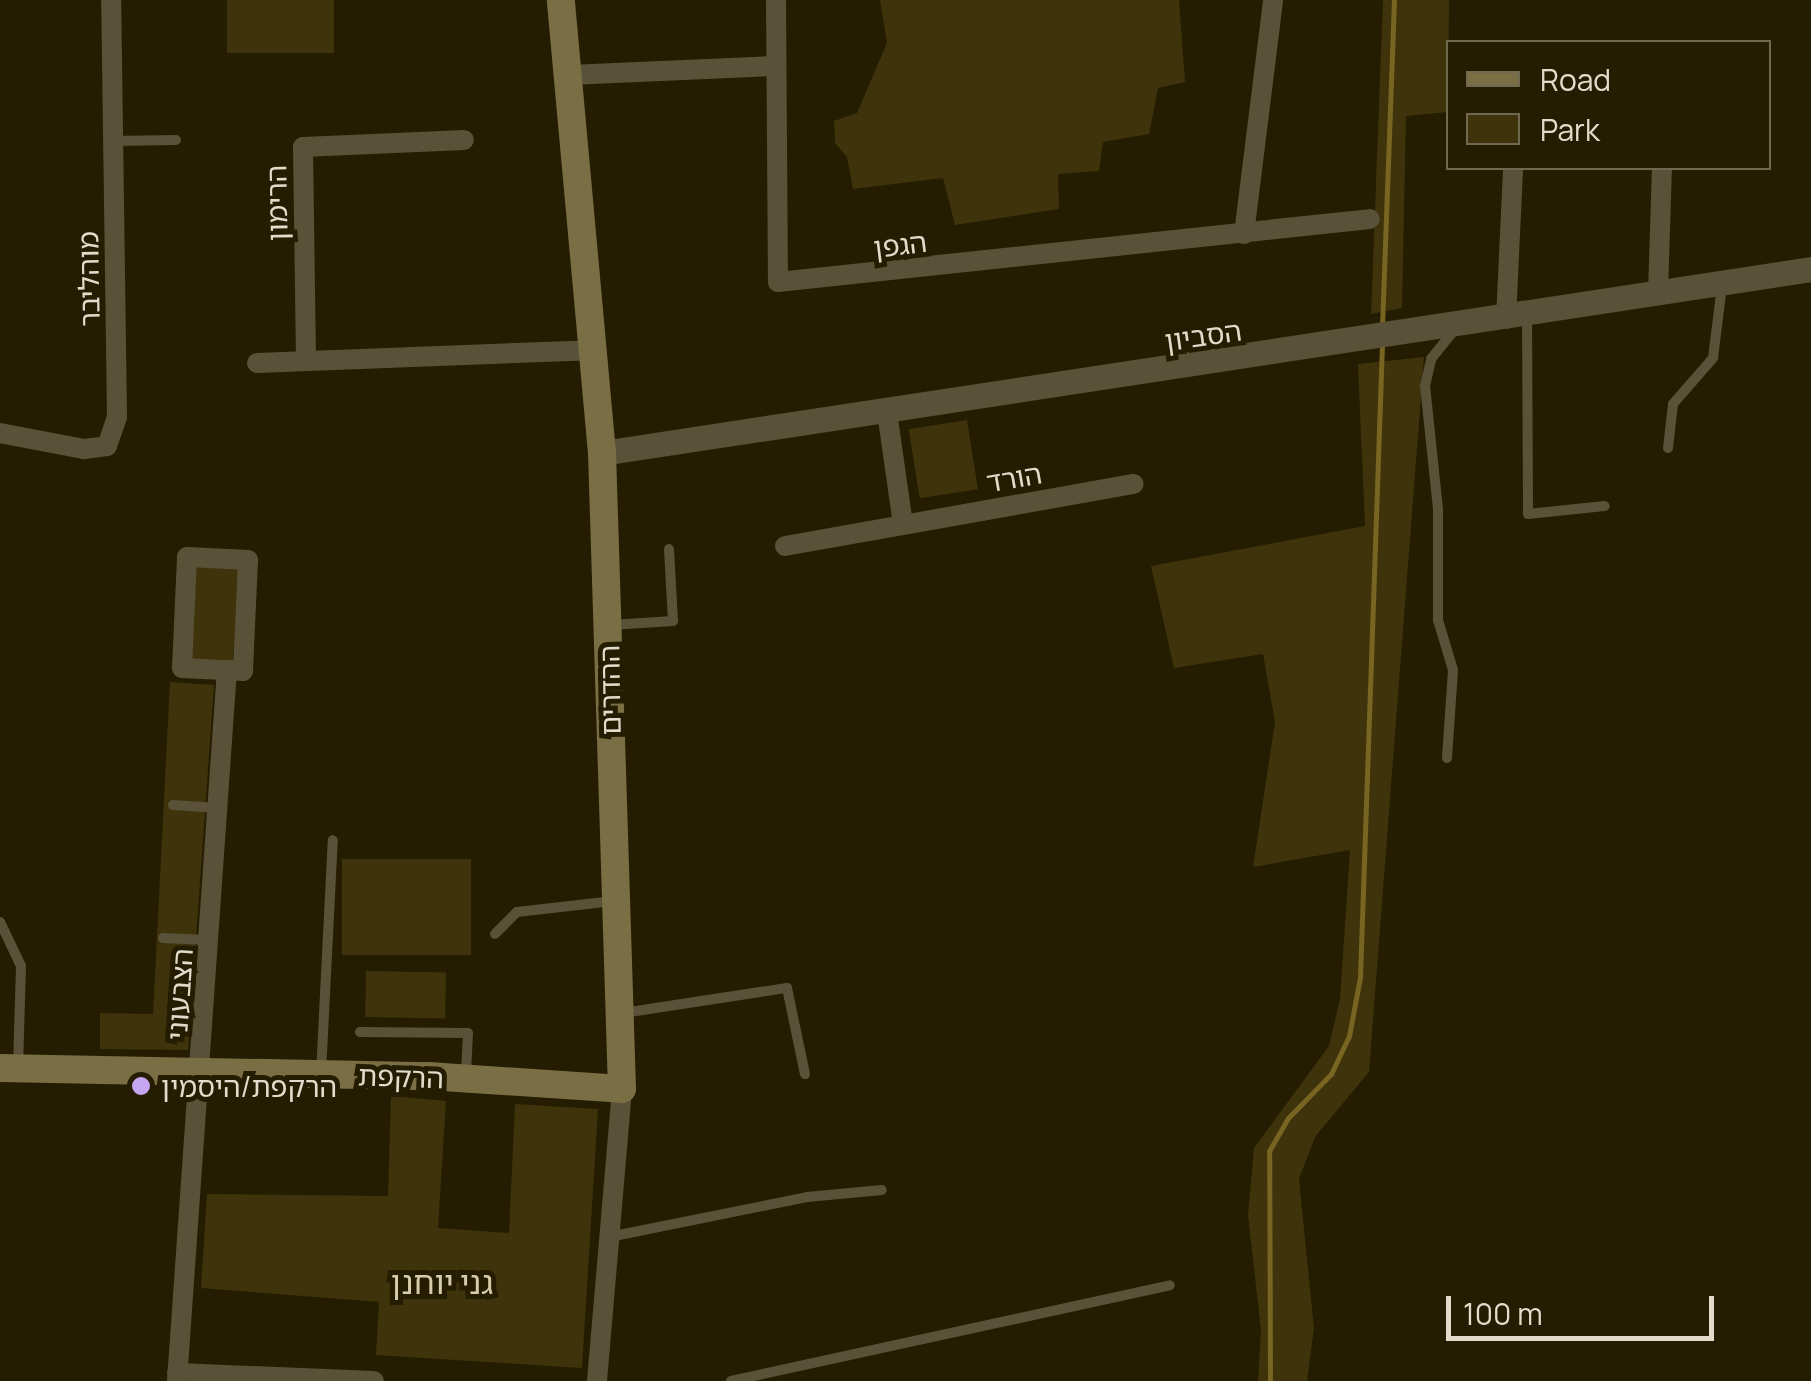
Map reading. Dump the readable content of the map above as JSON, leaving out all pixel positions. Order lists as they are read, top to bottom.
{
  "streets": {
    "main road": ["ההדרים", "הרקפת"],
    "street": [
      "הרימון",
      "הגפן",
      "מוהליבר",
      "הסביון",
      "הורד",
      "הצבעוני"
    ]
  },
  "crossings": [
    ["הסביון", "ההדרים"],
    ["ההדרים", "הרקפת"],
    ["הצבעוני", "הרקפת"]
  ],
  "districts": ["גני יוחנן"],
  "places": ["הרקפת/היסמין"],
  "legend": ["Road", "Park"],
  "scale_bar": "100 m"
}
